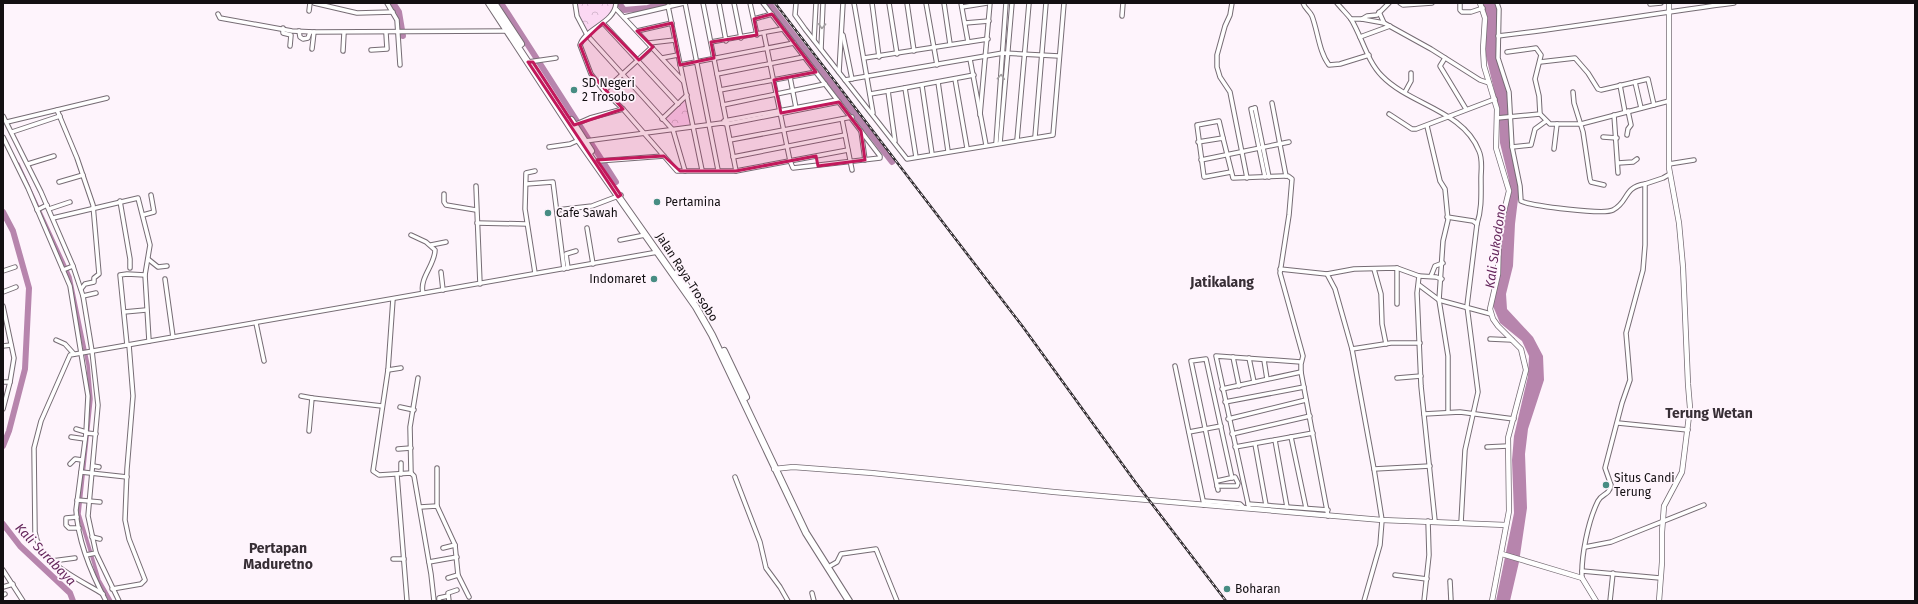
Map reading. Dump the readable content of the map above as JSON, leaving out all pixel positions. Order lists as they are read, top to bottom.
{
  "streets": {
    "highway": ["Jalan Raya Trosobo"]
  },
  "districts": ["Jatikalang", "Terung Wetan", "Pertapan Maduretno"],
  "water": ["Kali Sukodono", "Kali Surabaya"],
  "places": [
    "SD Negeri 2 Trosobo",
    "Pertamina",
    "Cafe Sawah",
    "Indomaret",
    "Situs Candi Terung",
    "Boharan"
  ]
}
